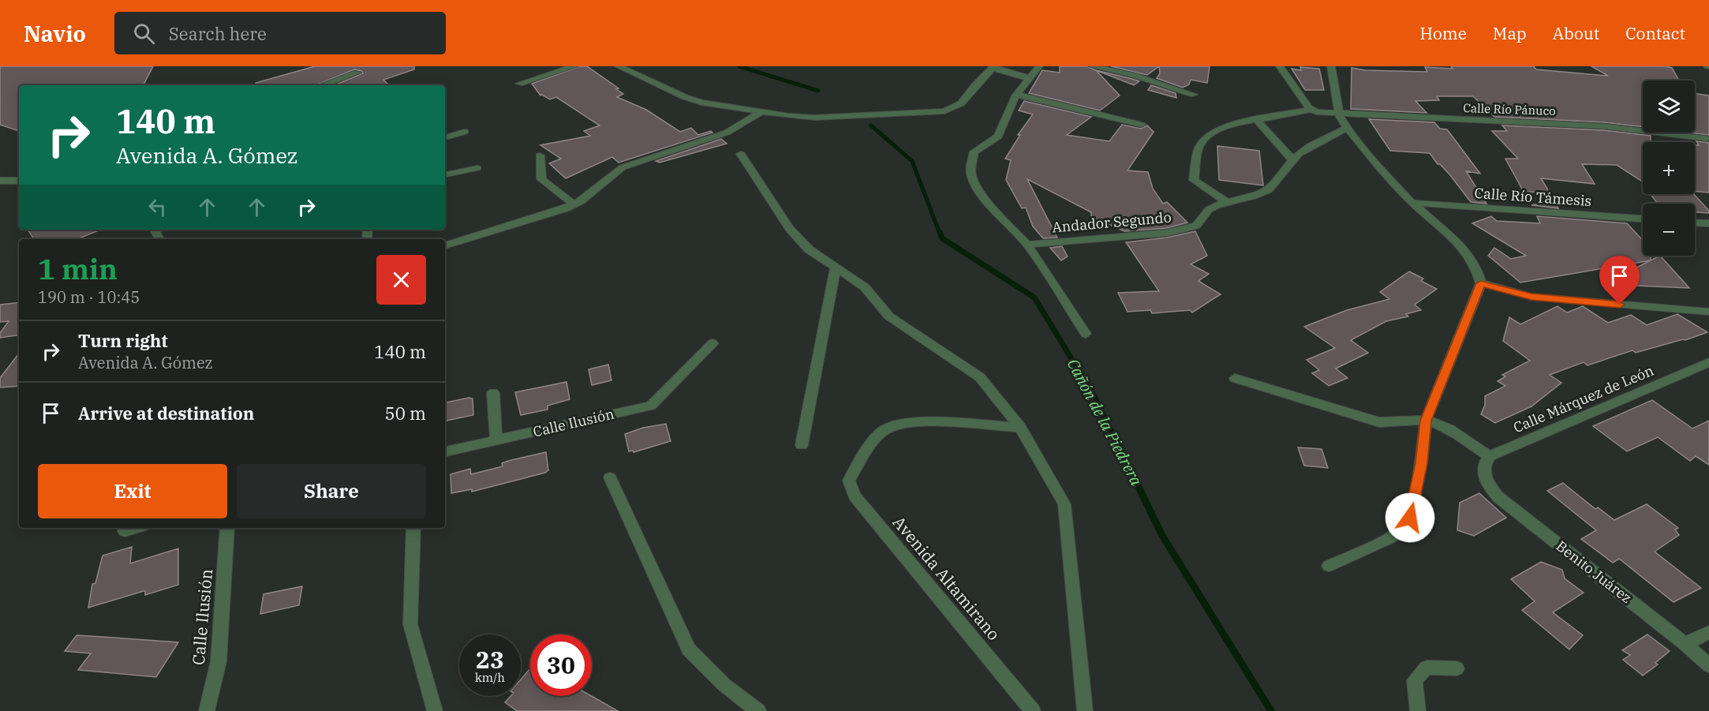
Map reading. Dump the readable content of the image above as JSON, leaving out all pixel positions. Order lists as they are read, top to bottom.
{
  "streets": {
    "street": [
      "Calle Río Pánuco",
      "Calle Río Támesis",
      "Andador Segundo",
      "Calle Márquez de León",
      "Calle Ilusión",
      "Benito Juárez",
      "Avenida Altamirano"
    ]
  },
  "crossings": [
    ["Calle Río Pánuco", "Andador Segundo"],
    ["Calle Márquez de León", "Benito Juárez"]
  ],
  "water": ["Cañón de la Piedrera"],
  "page": {
    "header": "Navio",
    "search": "Search here",
    "nav": [
      "Home",
      "Map",
      "About",
      "Contact"
    ],
    "map_buttons": ["+", "−"],
    "turn": ["140 m", "Avenida A. Gómez"],
    "heading": ["1 min", "190 m · 10:45"],
    "list": [
      {
        "name": "Turn right",
        "note": "Avenida A. Gómez",
        "value": "140 m"
      },
      {
        "name": "Arrive at destination",
        "value": "50 m"
      }
    ],
    "buttons": ["Exit", "Share"],
    "speed": "23 km/h",
    "limit": "30"
  }
}
